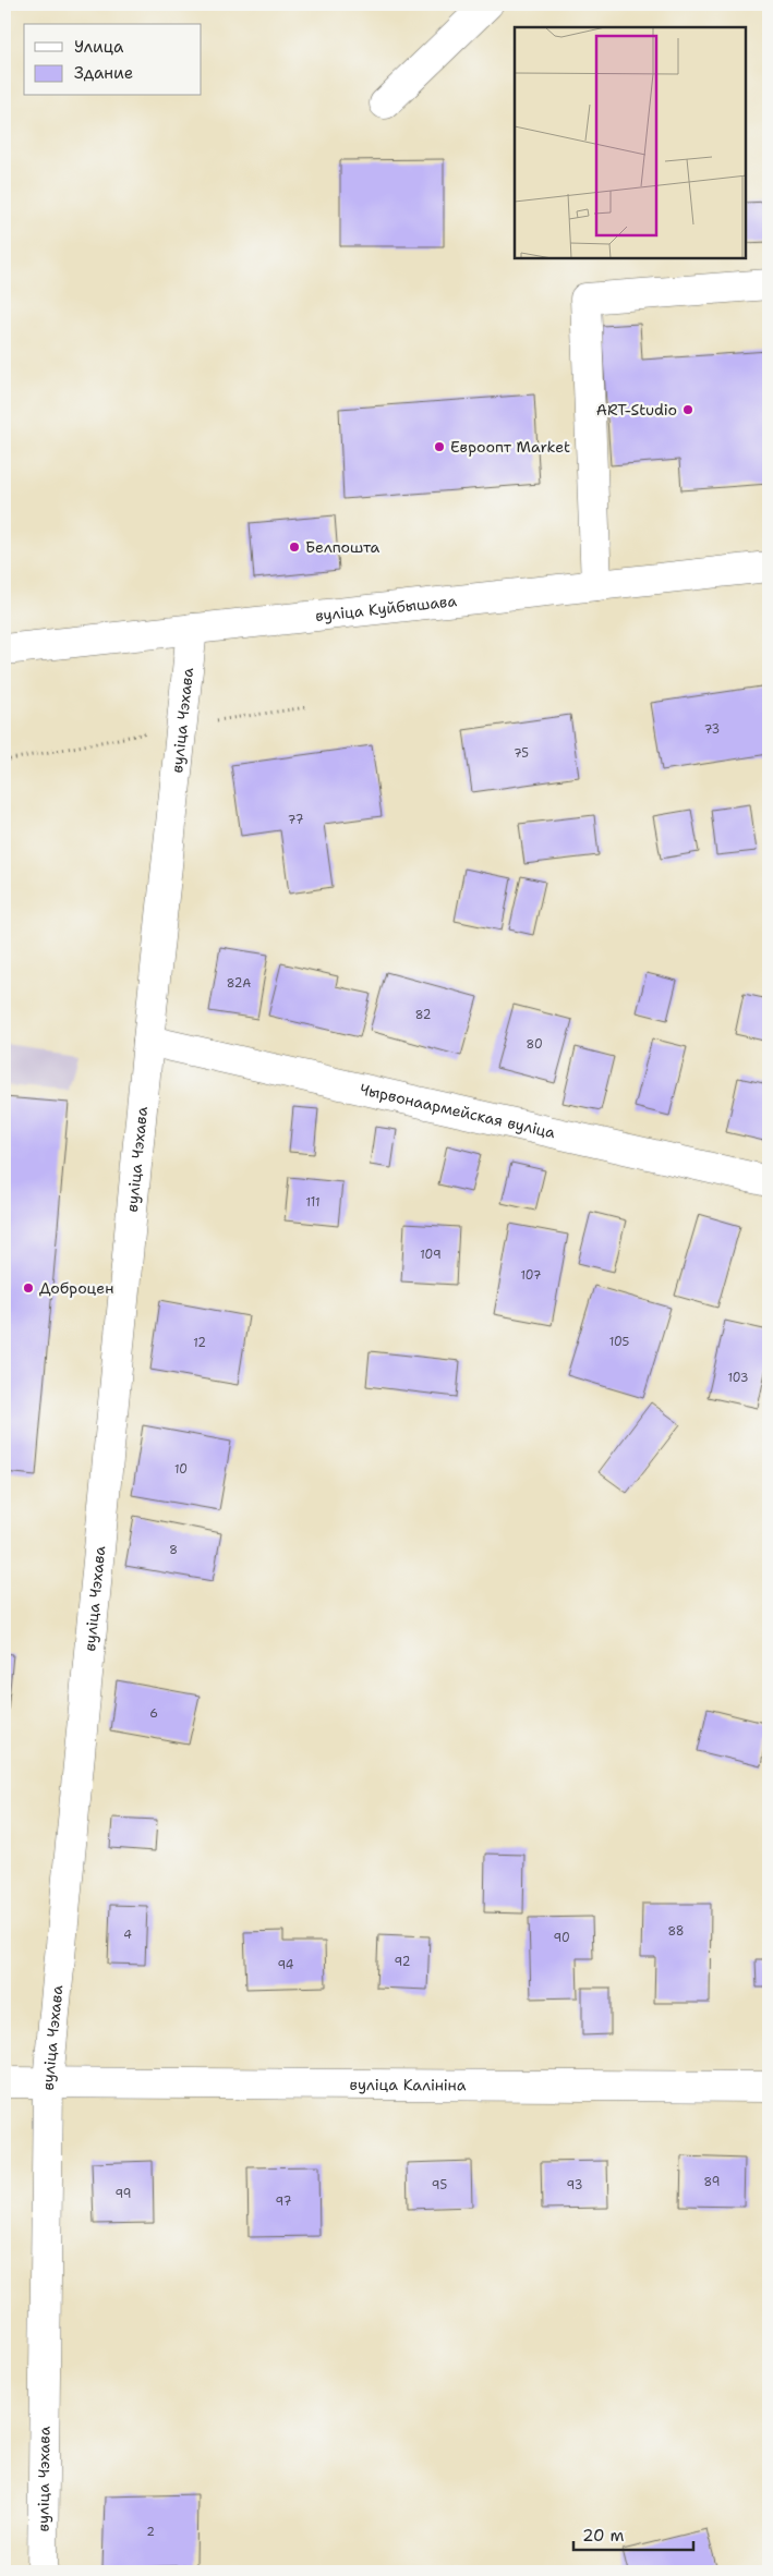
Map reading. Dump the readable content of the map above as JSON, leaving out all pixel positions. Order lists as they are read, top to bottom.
{
  "streets": {
    "street": [
      "вуліца Куйбышава",
      "вуліца Чэхава",
      "Чырвонаармейская вуліца",
      "вуліца Калініна"
    ]
  },
  "crossings": [
    ["вуліца Куйбышава", "вуліца Чэхава"],
    ["вуліца Чэхава", "Чырвонаармейская вуліца"],
    ["вуліца Чэхава", "вуліца Калініна"]
  ],
  "places": [
    "ART-Studio",
    "Евроопт Market",
    "Белпошта",
    "Доброцен"
  ],
  "house_numbers": [
    "73",
    "75",
    "77",
    "82А",
    "82",
    "80",
    "111",
    "109",
    "107",
    "105",
    "12",
    "103",
    "10",
    "8",
    "6",
    "88",
    "4",
    "90",
    "92",
    "94",
    "89",
    "95",
    "93",
    "99",
    "97",
    "2"
  ],
  "legend": ["Улица", "Здание"],
  "scale_bar": "20 m"
}
